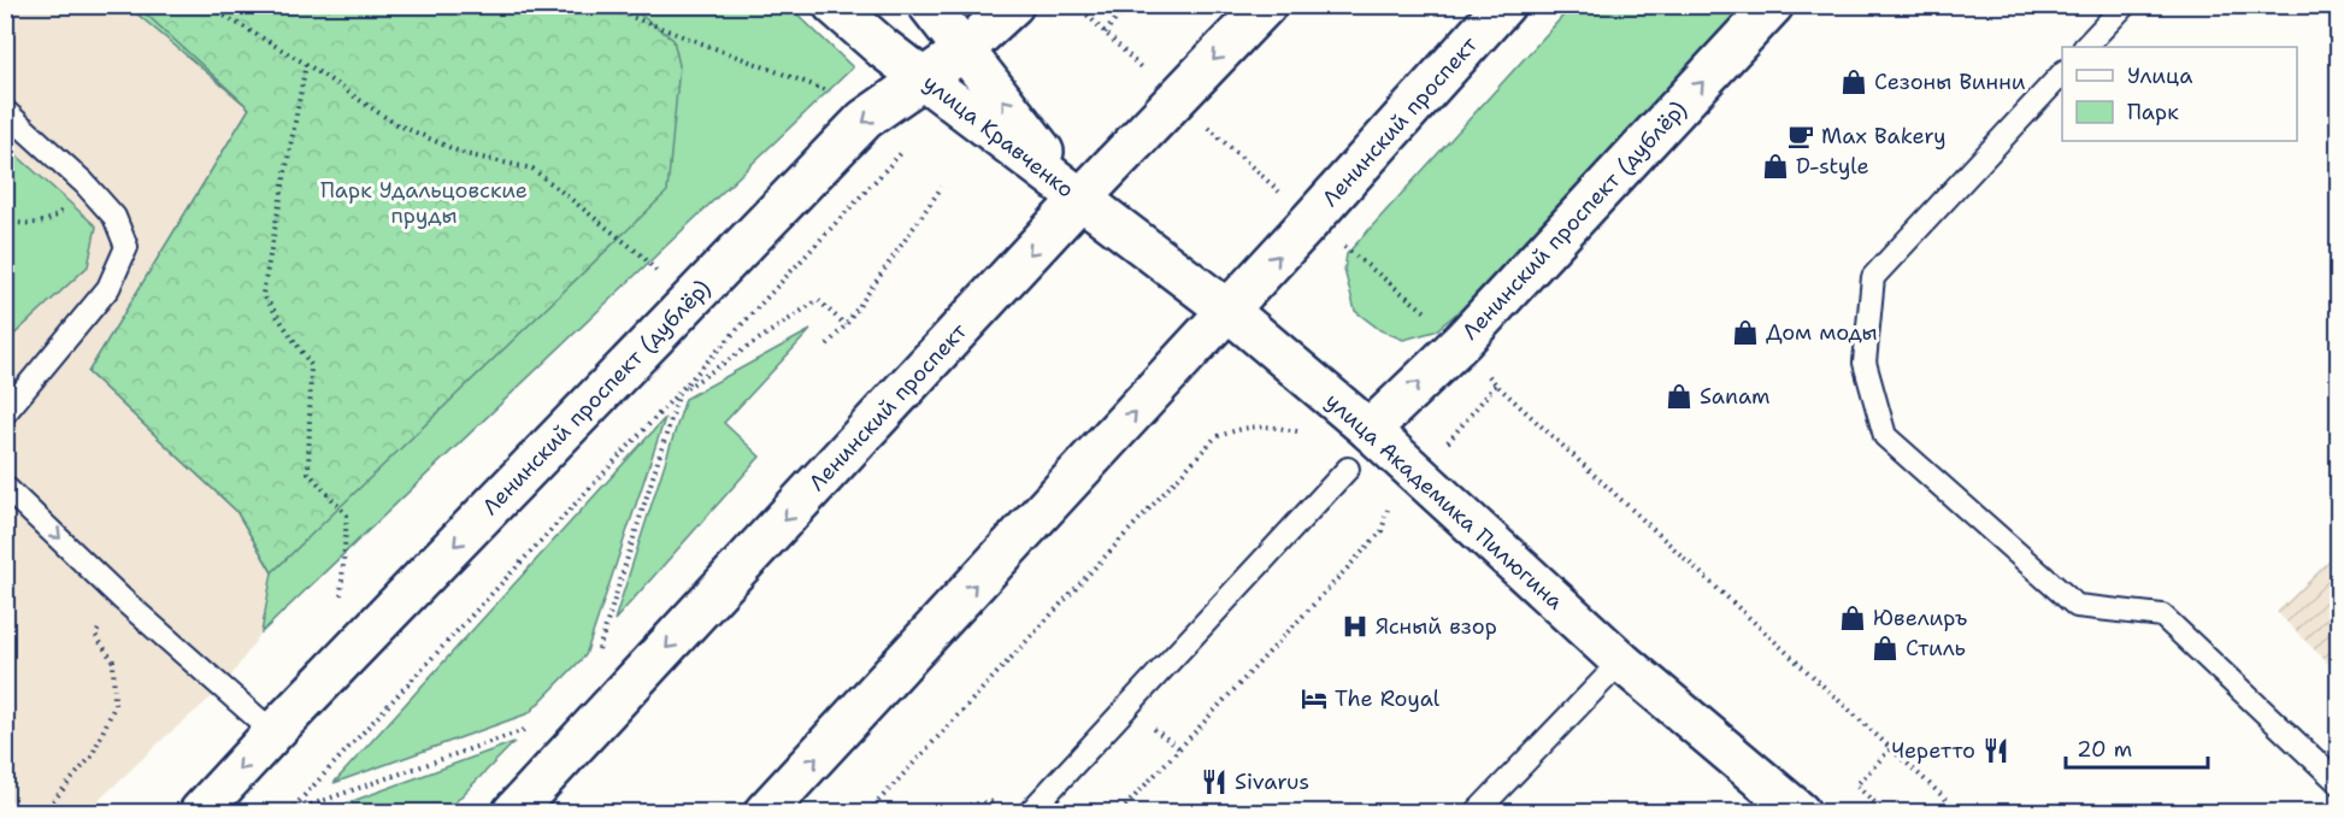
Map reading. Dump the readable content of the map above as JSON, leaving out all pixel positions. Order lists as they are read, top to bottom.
{
  "streets": {
    "street": [
      "Ленинский проспект",
      "улица Кравченко",
      "Ленинский проспект (дублёр)",
      "улица Академика Пилюгина"
    ]
  },
  "crossings": [
    ["Ленинский проспект", "улица Кравченко"],
    ["Ленинский проспект", "улица Академика Пилюгина"],
    ["улица Кравченко", "Ленинский проспект (дублёр)"],
    ["улица Кравченко", "улица Академика Пилюгина"],
    ["Ленинский проспект (дублёр)", "улица Академика Пилюгина"]
  ],
  "parks": ["Парк Удальцовские пруды"],
  "places": {
    "shop": [
      "Сезоны Винни",
      "D-style",
      "Дом моды",
      "Sanam",
      "Ювелиръ",
      "Стиль"
    ],
    "cafe": ["Max Bakery"],
    "hospital": ["Ясный взор"],
    "hotel": ["The Royal"],
    "restaurant": ["Черетто", "Sivarus"]
  },
  "legend": ["Улица", "Парк"],
  "scale_bar": "20 m"
}
